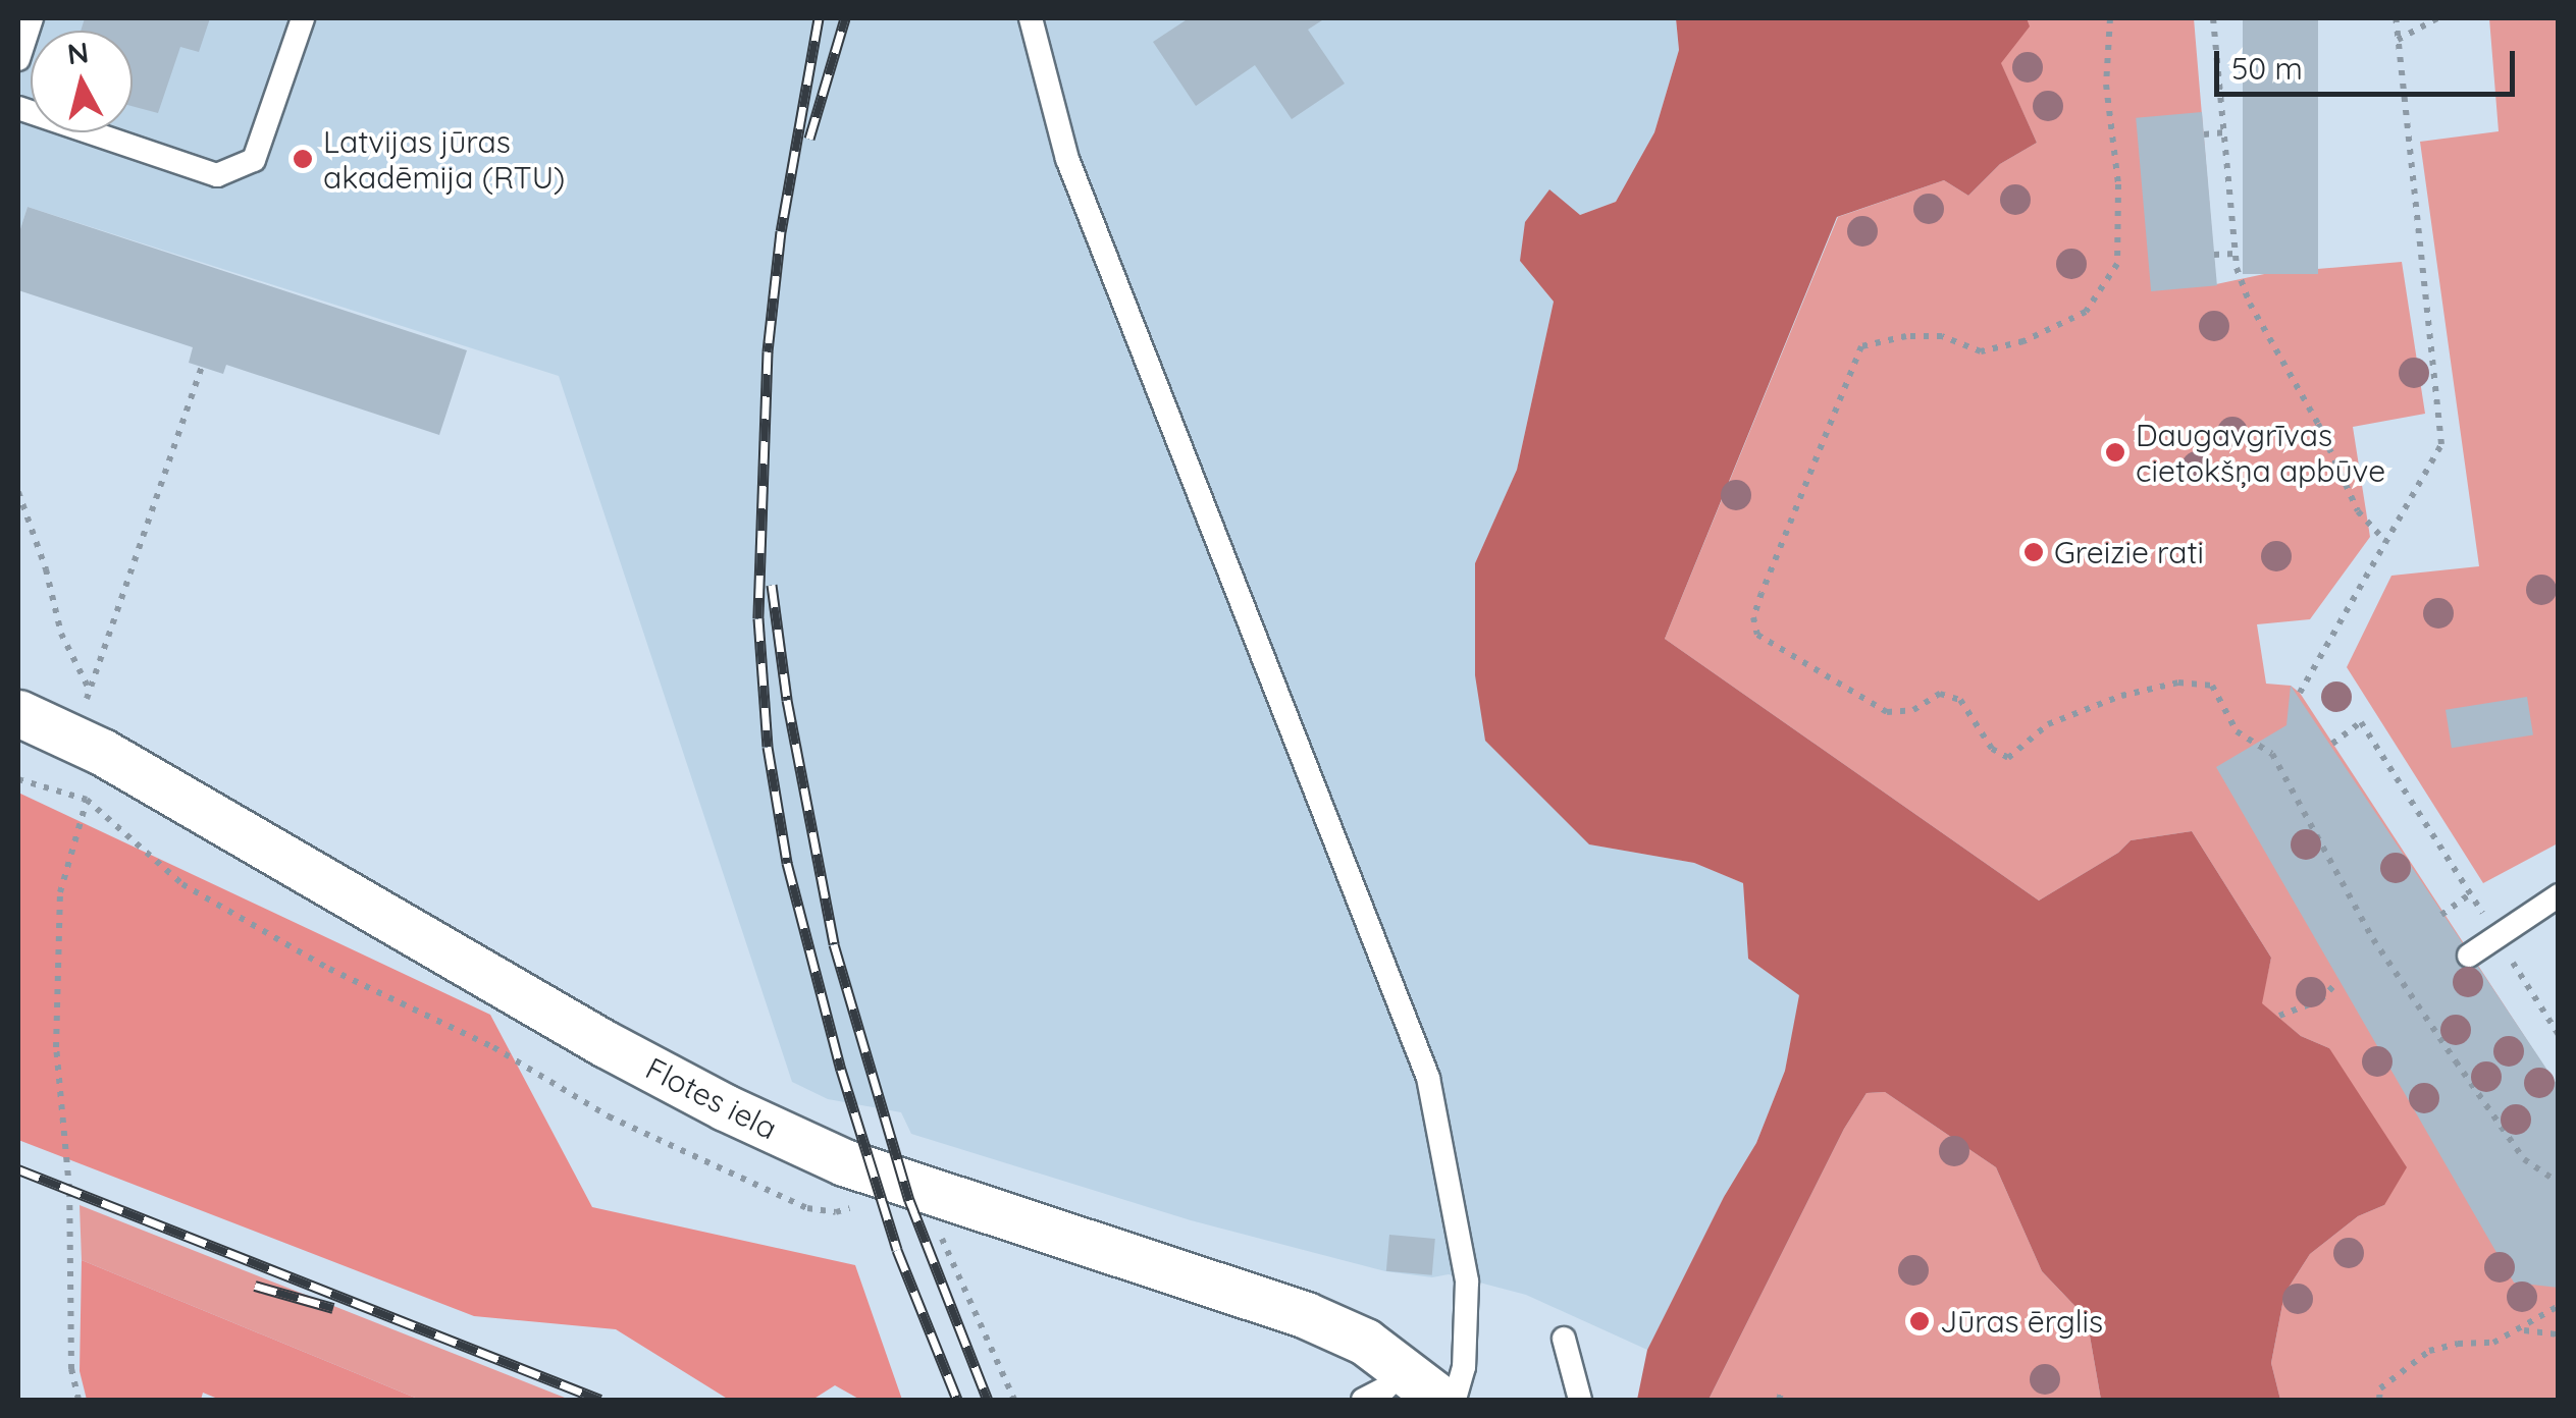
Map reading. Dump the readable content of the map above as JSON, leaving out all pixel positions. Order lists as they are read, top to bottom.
{
  "streets": {
    "street": ["Flotes iela"]
  },
  "places": [
    "Latvijas jūras akadēmija (RTU)",
    "Daugavgrīvas cietokšņa apbūve",
    "Greizie rati",
    "Jūras ērglis"
  ],
  "scale_bar": "50 m",
  "north": "top"
}
